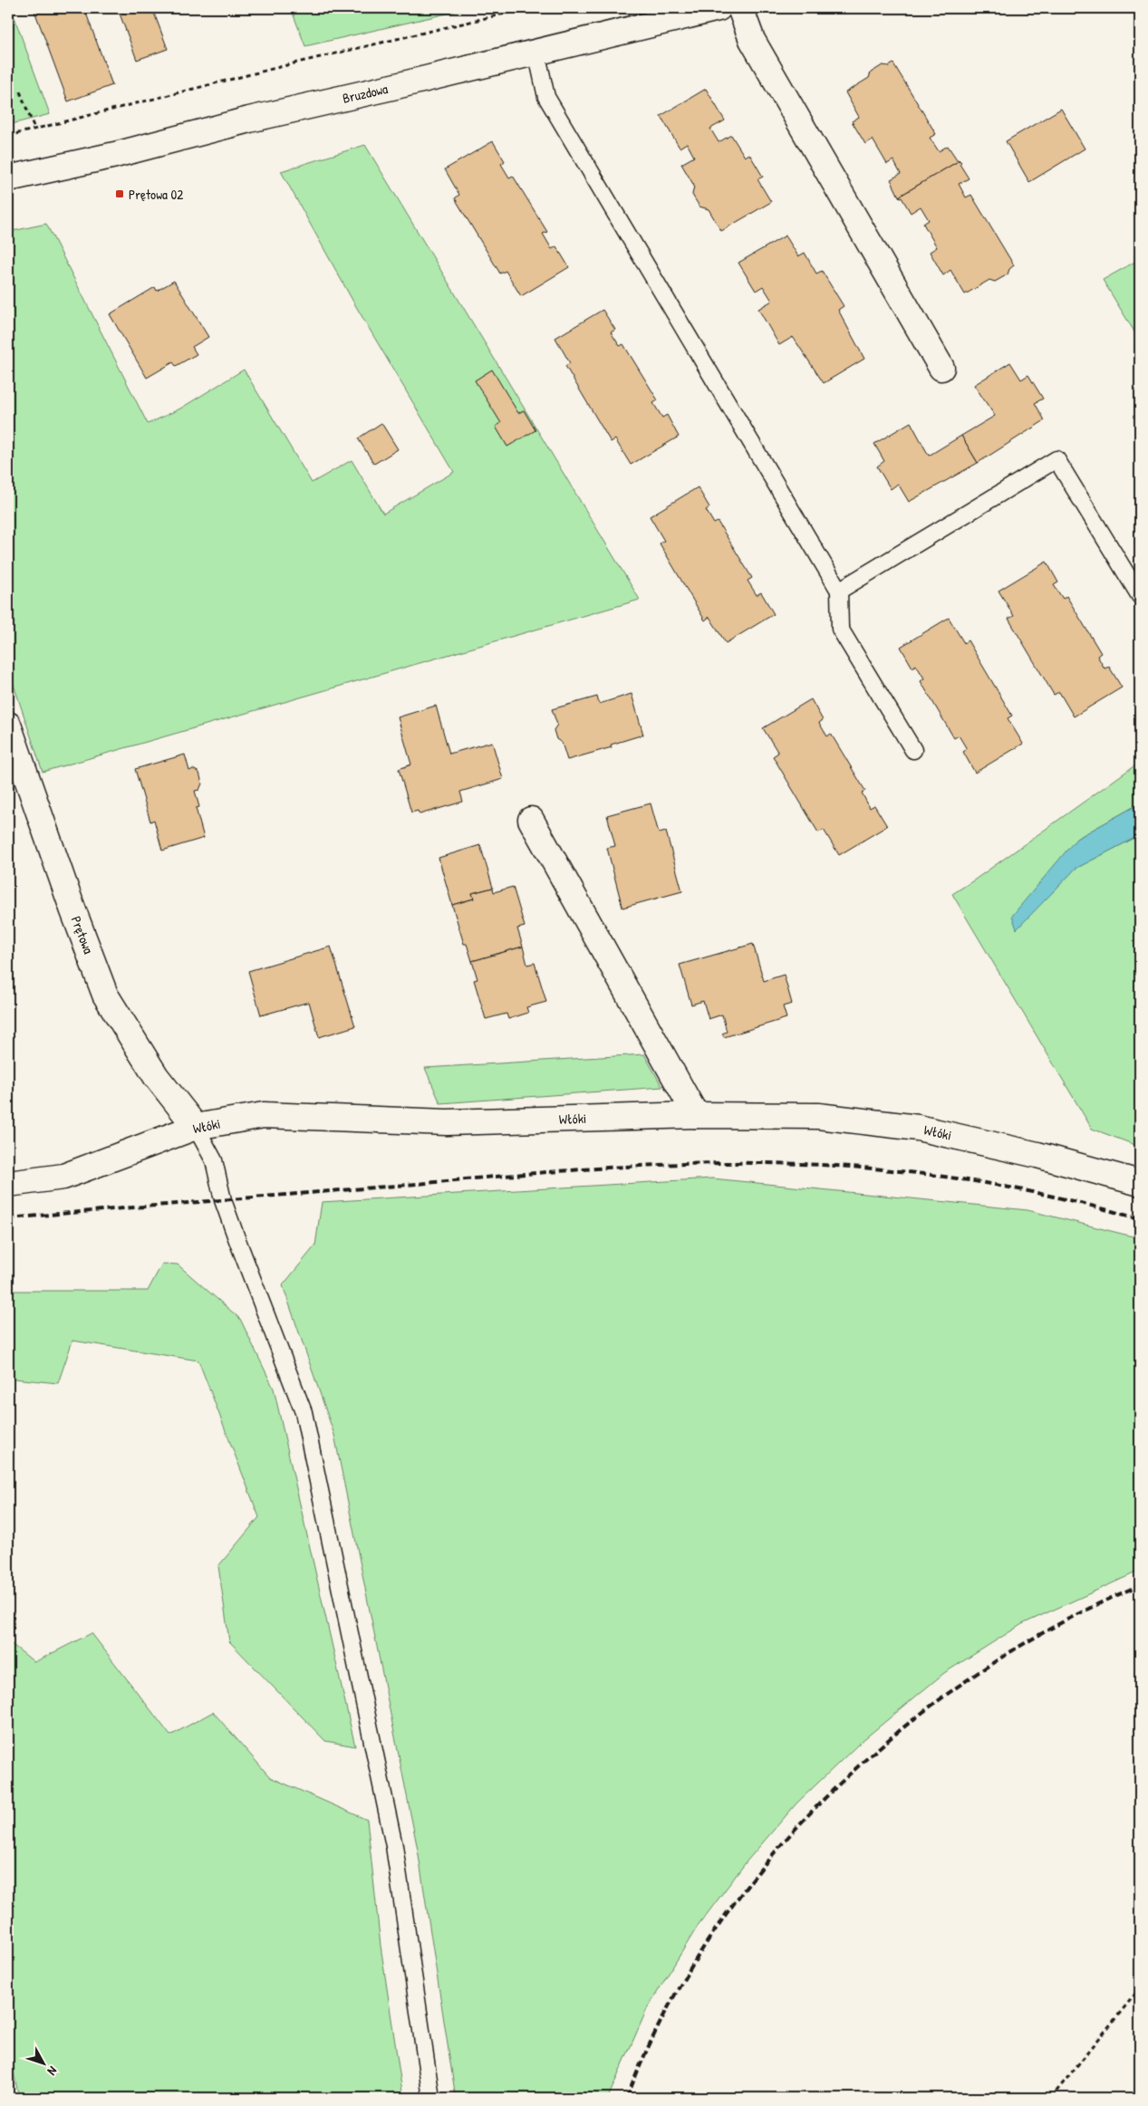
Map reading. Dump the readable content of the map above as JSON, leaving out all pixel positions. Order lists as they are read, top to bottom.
{
  "streets": {
    "street": ["Bruzdowa", "Prętowa", "Włóki"]
  },
  "crossings": [
    ["Prętowa", "Włóki"]
  ],
  "places": {
    "transit": ["Prętowa 02"]
  },
  "north": "bottom right"
}
